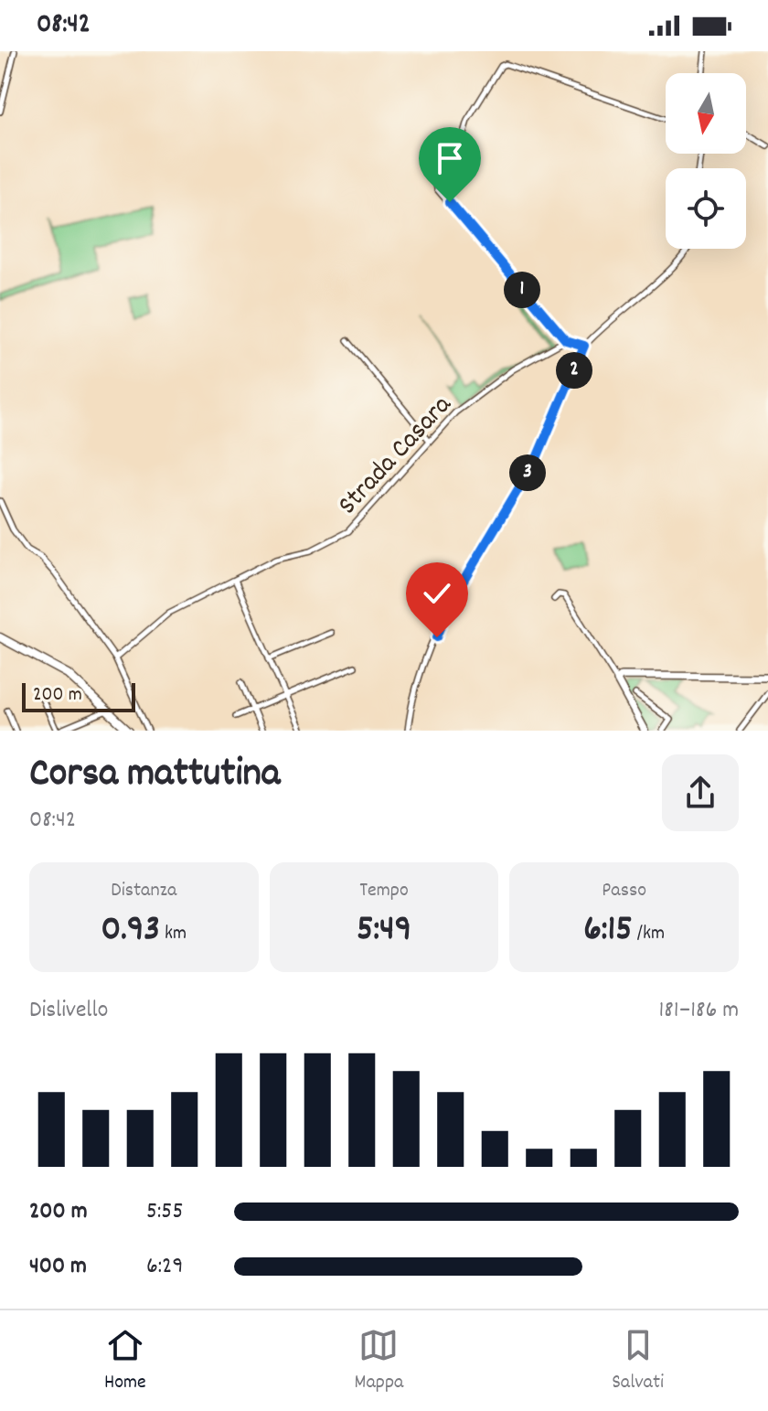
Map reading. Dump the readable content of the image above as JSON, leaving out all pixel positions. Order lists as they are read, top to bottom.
{
  "streets": {
    "street": ["Strada Casara"]
  },
  "scale_bar": "200 m",
  "north": "bottom",
  "page": {
    "status": "08:42",
    "pins": ["1", "2", "3"],
    "scale": "200 m",
    "heading": ["Corsa mattutina", "08:42"],
    "stats": [
      ["Distanza", "0.93 km"],
      ["Tempo", "5:49"],
      ["Passo", "6:15 /km"]
    ],
    "chart": ["Dislivello", "181–186 m"],
    "list": [
      {
        "name": "200 m",
        "note": "5:55"
      },
      {
        "name": "400 m",
        "note": "6:29"
      }
    ],
    "tabs": ["Home", "Mappa", "Salvati"]
  }
}
